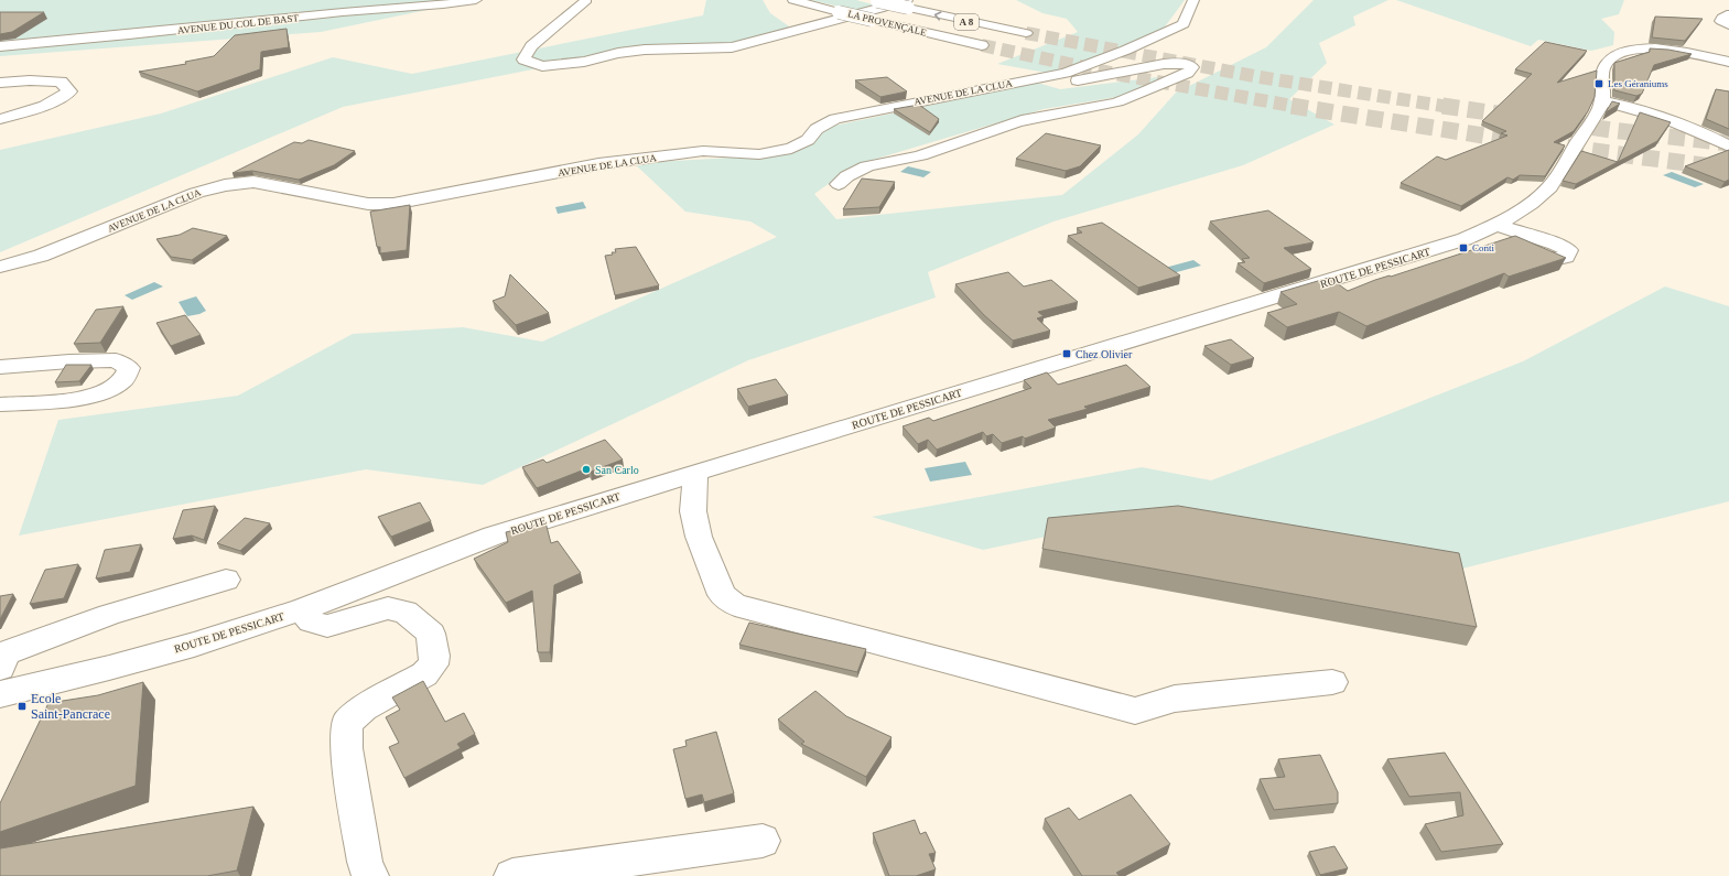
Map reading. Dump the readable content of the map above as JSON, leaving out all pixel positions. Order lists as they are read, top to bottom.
{
  "streets": {
    "main road": [
      "A 8",
      "LA PROVENÇALE",
      "AVENUE DU COL DE BAST",
      "AVENUE DE LA CLUA",
      "ROUTE DE PESSICART"
    ]
  },
  "places": {
    "transit": [
      "Les Géraniums",
      "Conti",
      "Chez Olivier",
      "Ecole Saint-Pancrace"
    ],
    "other": ["San Carlo"]
  }
}
